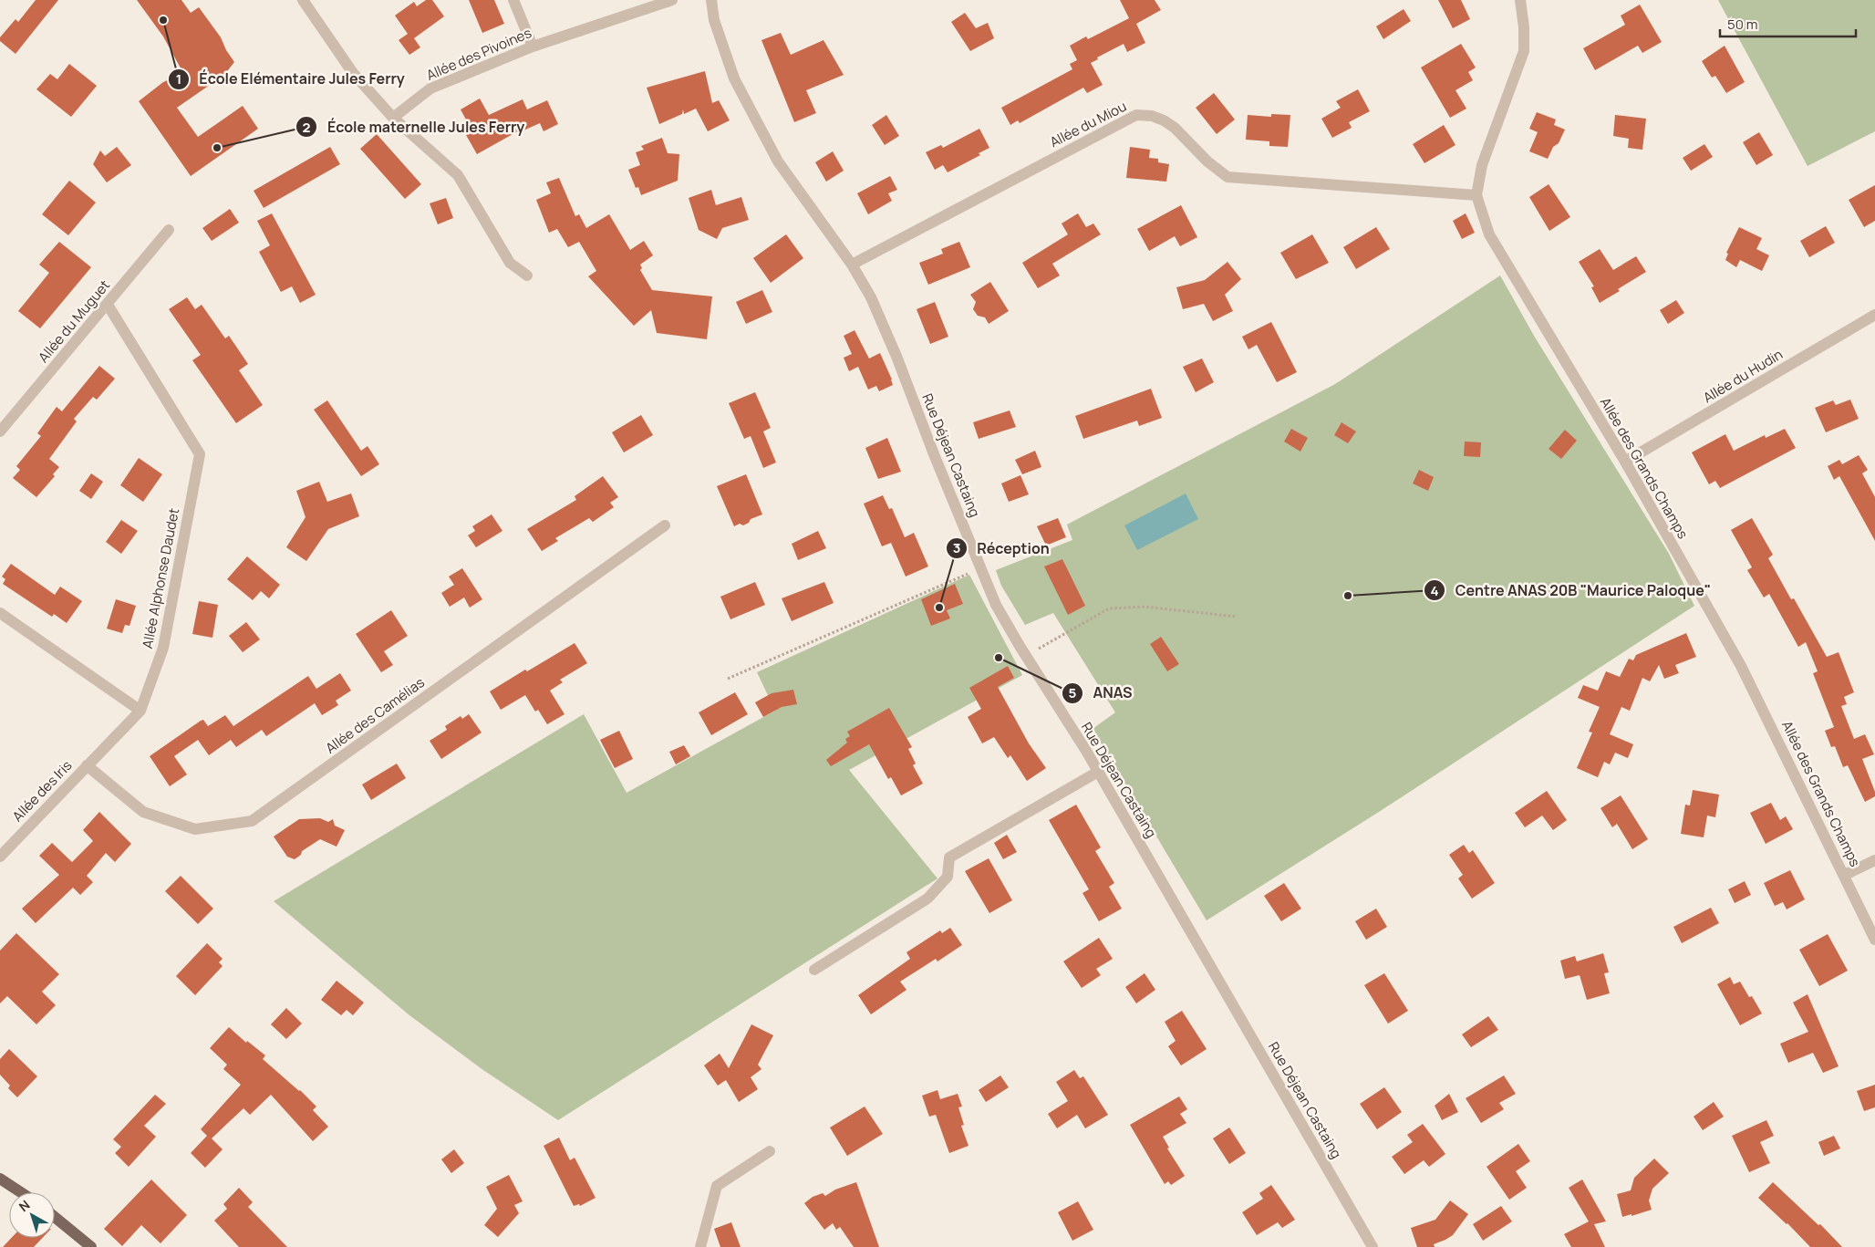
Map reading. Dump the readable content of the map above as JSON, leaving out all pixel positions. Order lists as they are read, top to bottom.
{
  "streets": {
    "street": [
      "Allée des Pivoines",
      "Allée du Miou",
      "Allée du Muguet",
      "Allée du Hudin",
      "Rue Déjean Castaing",
      "Allée des Grands Champs",
      "Allée Alphonse Daudet",
      "Allée des Camélias",
      "Allée des Iris"
    ]
  },
  "crossings": [
    ["Allée du Miou", "Rue Déjean Castaing"],
    ["Allée du Miou", "Allée des Grands Champs"],
    ["Allée du Muguet", "Allée Alphonse Daudet"],
    ["Allée du Hudin", "Allée des Grands Champs"],
    ["Allée Alphonse Daudet", "Allée des Iris"],
    ["Allée des Camélias", "Allée des Iris"]
  ],
  "places": [
    "École Elémentaire Jules Ferry",
    "École maternelle Jules Ferry",
    "Centre ANAS 20B \"Maurice Paloque\"",
    "Réception",
    "ANAS"
  ],
  "scale_bar": "50 m",
  "north": "top left"
}
